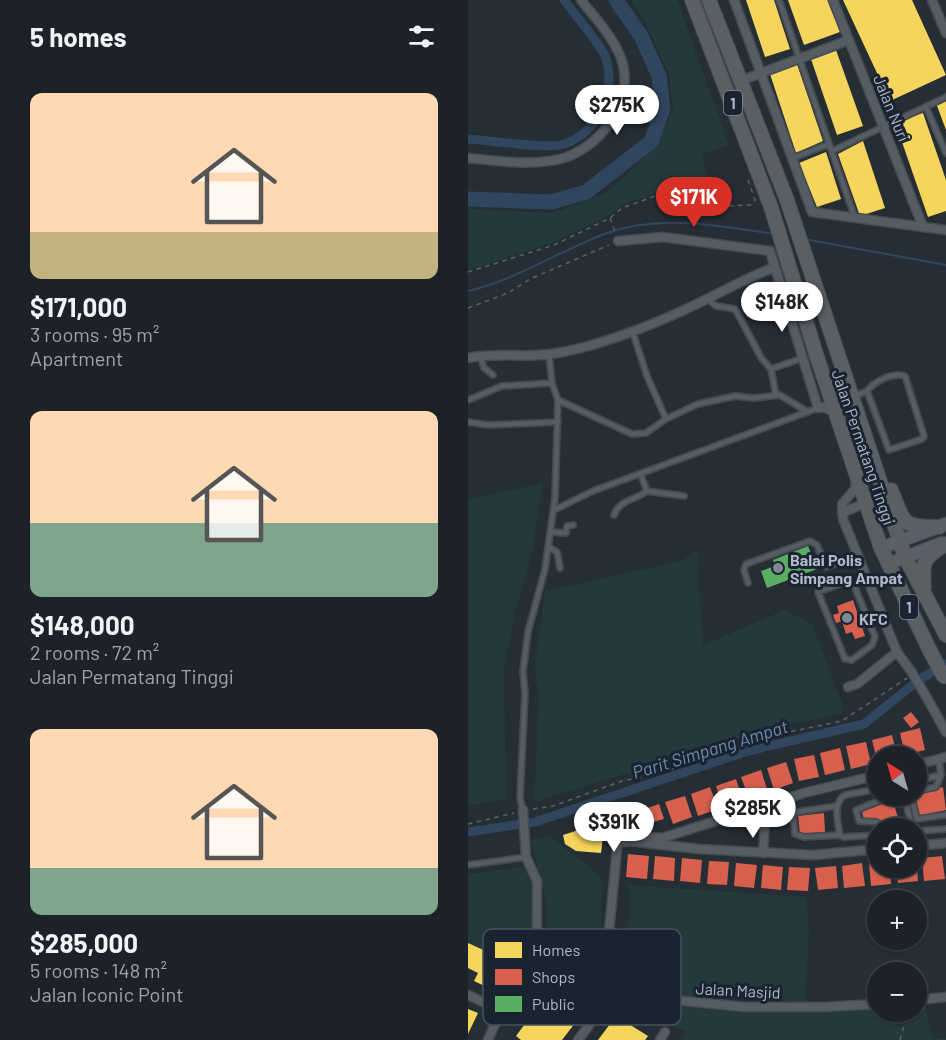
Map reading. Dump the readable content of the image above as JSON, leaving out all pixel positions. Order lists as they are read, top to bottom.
{
  "streets": {
    "highway": ["1", "Jalan Permatang Tinggi"],
    "street": ["Jalan Nuri", "Jalan Masjid"]
  },
  "crossings": [
    ["1", "Jalan Permatang Tinggi"]
  ],
  "water": ["Parit Simpang Ampat"],
  "places": ["Balai Polis Simpang Ampat", "KFC"],
  "legend": ["Homes", "Shops", "Public"],
  "north": "top left",
  "page": {
    "heading": "5 homes",
    "list": [
      {
        "name": "$171,000",
        "note": "3 rooms · 95 m² · Apartment"
      },
      {
        "name": "$148,000",
        "note": "2 rooms · 72 m² · Jalan Permatang Tinggi"
      },
      {
        "name": "$285,000",
        "note": "5 rooms · 148 m² · Jalan Iconic Point"
      }
    ],
    "price": [
      "$275K",
      "$171K",
      "$148K",
      "$285K",
      "$391K"
    ],
    "map_buttons": ["+", "−"]
  }
}
